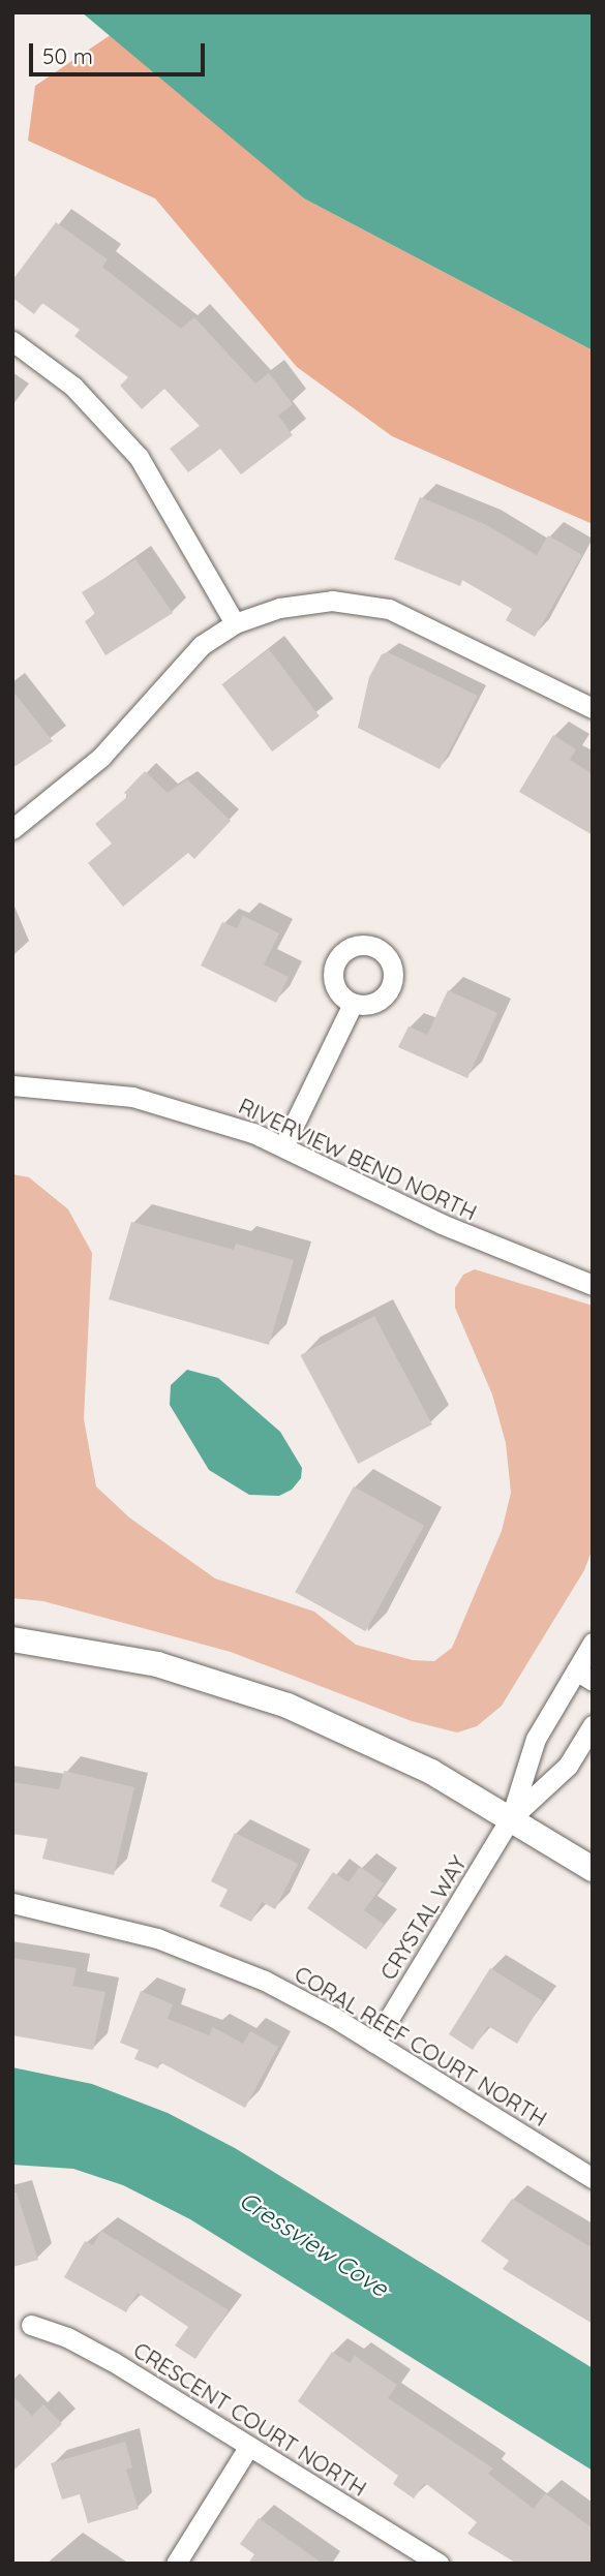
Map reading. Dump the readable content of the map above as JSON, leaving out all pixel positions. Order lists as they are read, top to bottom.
{
  "streets": {
    "street": [
      "RIVERVIEW BEND NORTH",
      "CRYSTAL WAY",
      "CORAL REEF COURT NORTH",
      "CRESCENT COURT NORTH"
    ]
  },
  "crossings": [
    ["CRYSTAL WAY", "CORAL REEF COURT NORTH"]
  ],
  "water": ["Cressview Cove"],
  "scale_bar": "50 m"
}
